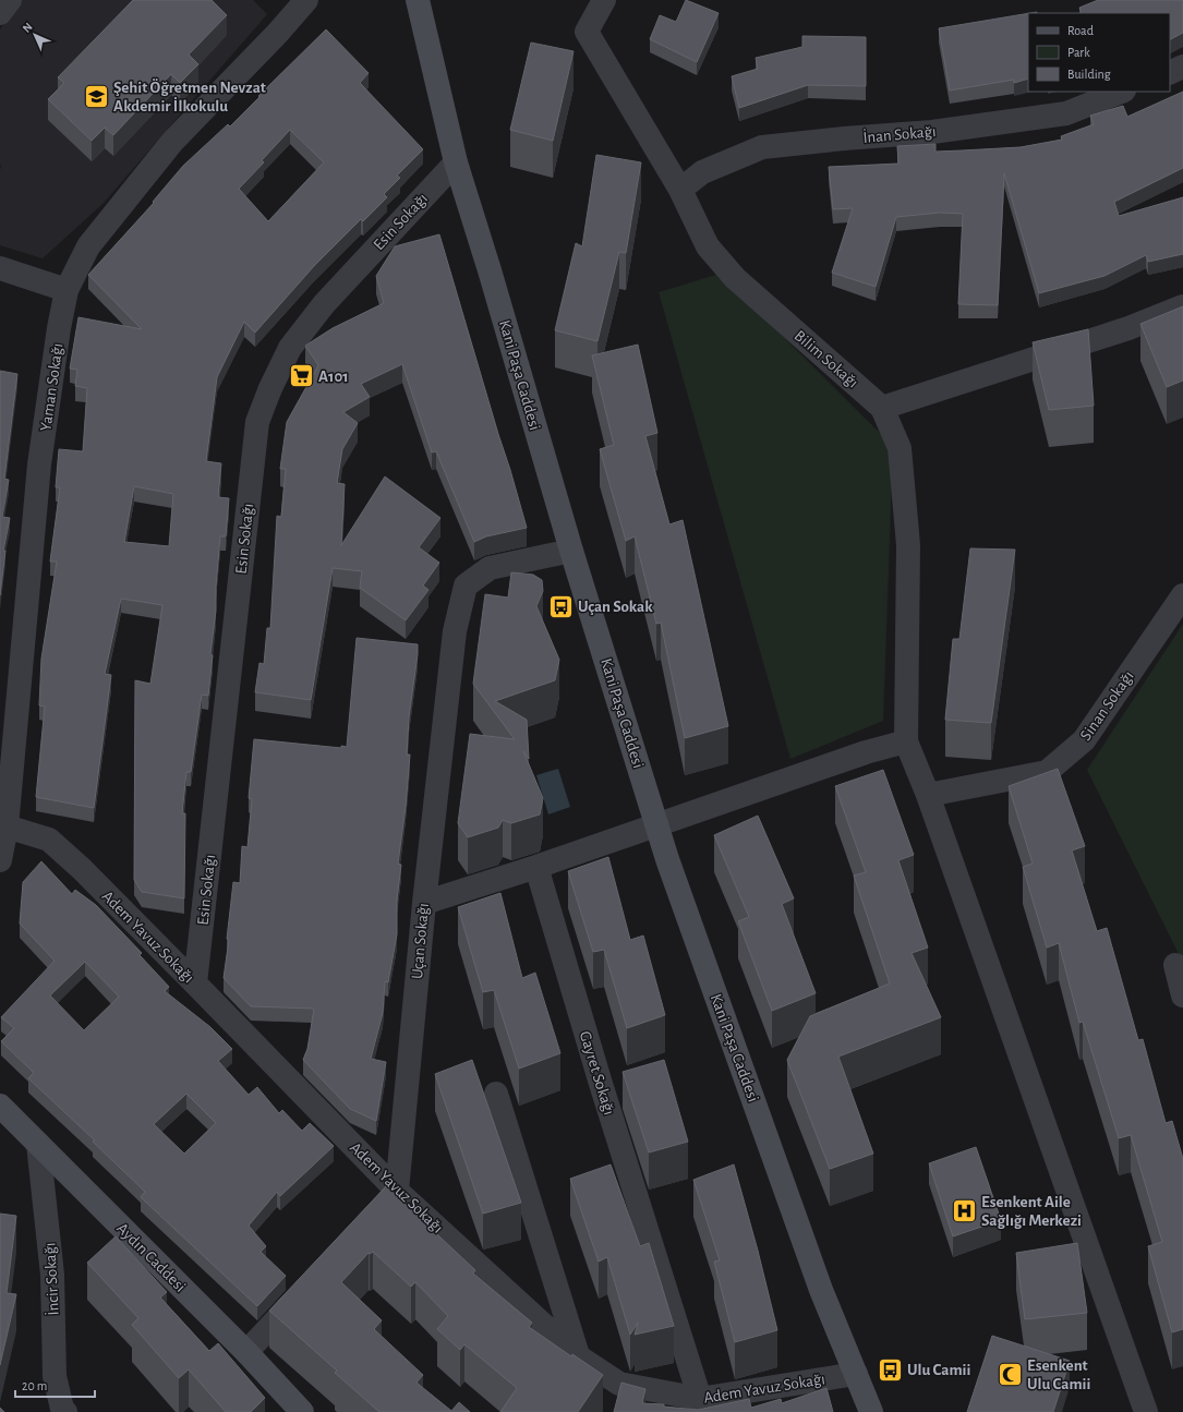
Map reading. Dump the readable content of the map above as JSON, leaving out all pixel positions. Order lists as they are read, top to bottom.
{
  "streets": {
    "street": [
      "İnan Sokağı",
      "Esin Sokağı",
      "Bilim Sokağı",
      "Kani Paşa Caddesi",
      "Yaman Sokağı",
      "Sinan Sokağı",
      "Adem Yavuz Sokağı",
      "Uçan Sokağı",
      "Gayret Sokağı",
      "Aydın Caddesi",
      "İncir Sokağı"
    ]
  },
  "crossings": [
    ["İnan Sokağı", "Bilim Sokağı"],
    ["Esin Sokağı", "Kani Paşa Caddesi"],
    ["Esin Sokağı", "Adem Yavuz Sokağı"],
    ["Kani Paşa Caddesi", "Adem Yavuz Sokağı"],
    ["Kani Paşa Caddesi", "Uçan Sokağı"],
    ["Yaman Sokağı", "Adem Yavuz Sokağı"],
    ["Adem Yavuz Sokağı", "Uçan Sokağı"],
    ["Adem Yavuz Sokağı", "Gayret Sokağı"],
    ["Aydın Caddesi", "İncir Sokağı"]
  ],
  "places": {
    "school or university": ["Şehit Öğretmen Nevzat Akdemir İlkokulu"],
    "supermarket": ["A101"],
    "bus stop": ["Uçan Sokak", "Ulu Camii"],
    "hospital": ["Esenkent Aile Sağlığı Merkezi"],
    "mosque": ["Esenkent Ulu Camii"]
  },
  "legend": ["Road", "Park", "Building"],
  "scale_bar": "20 m",
  "north": "top left"
}
